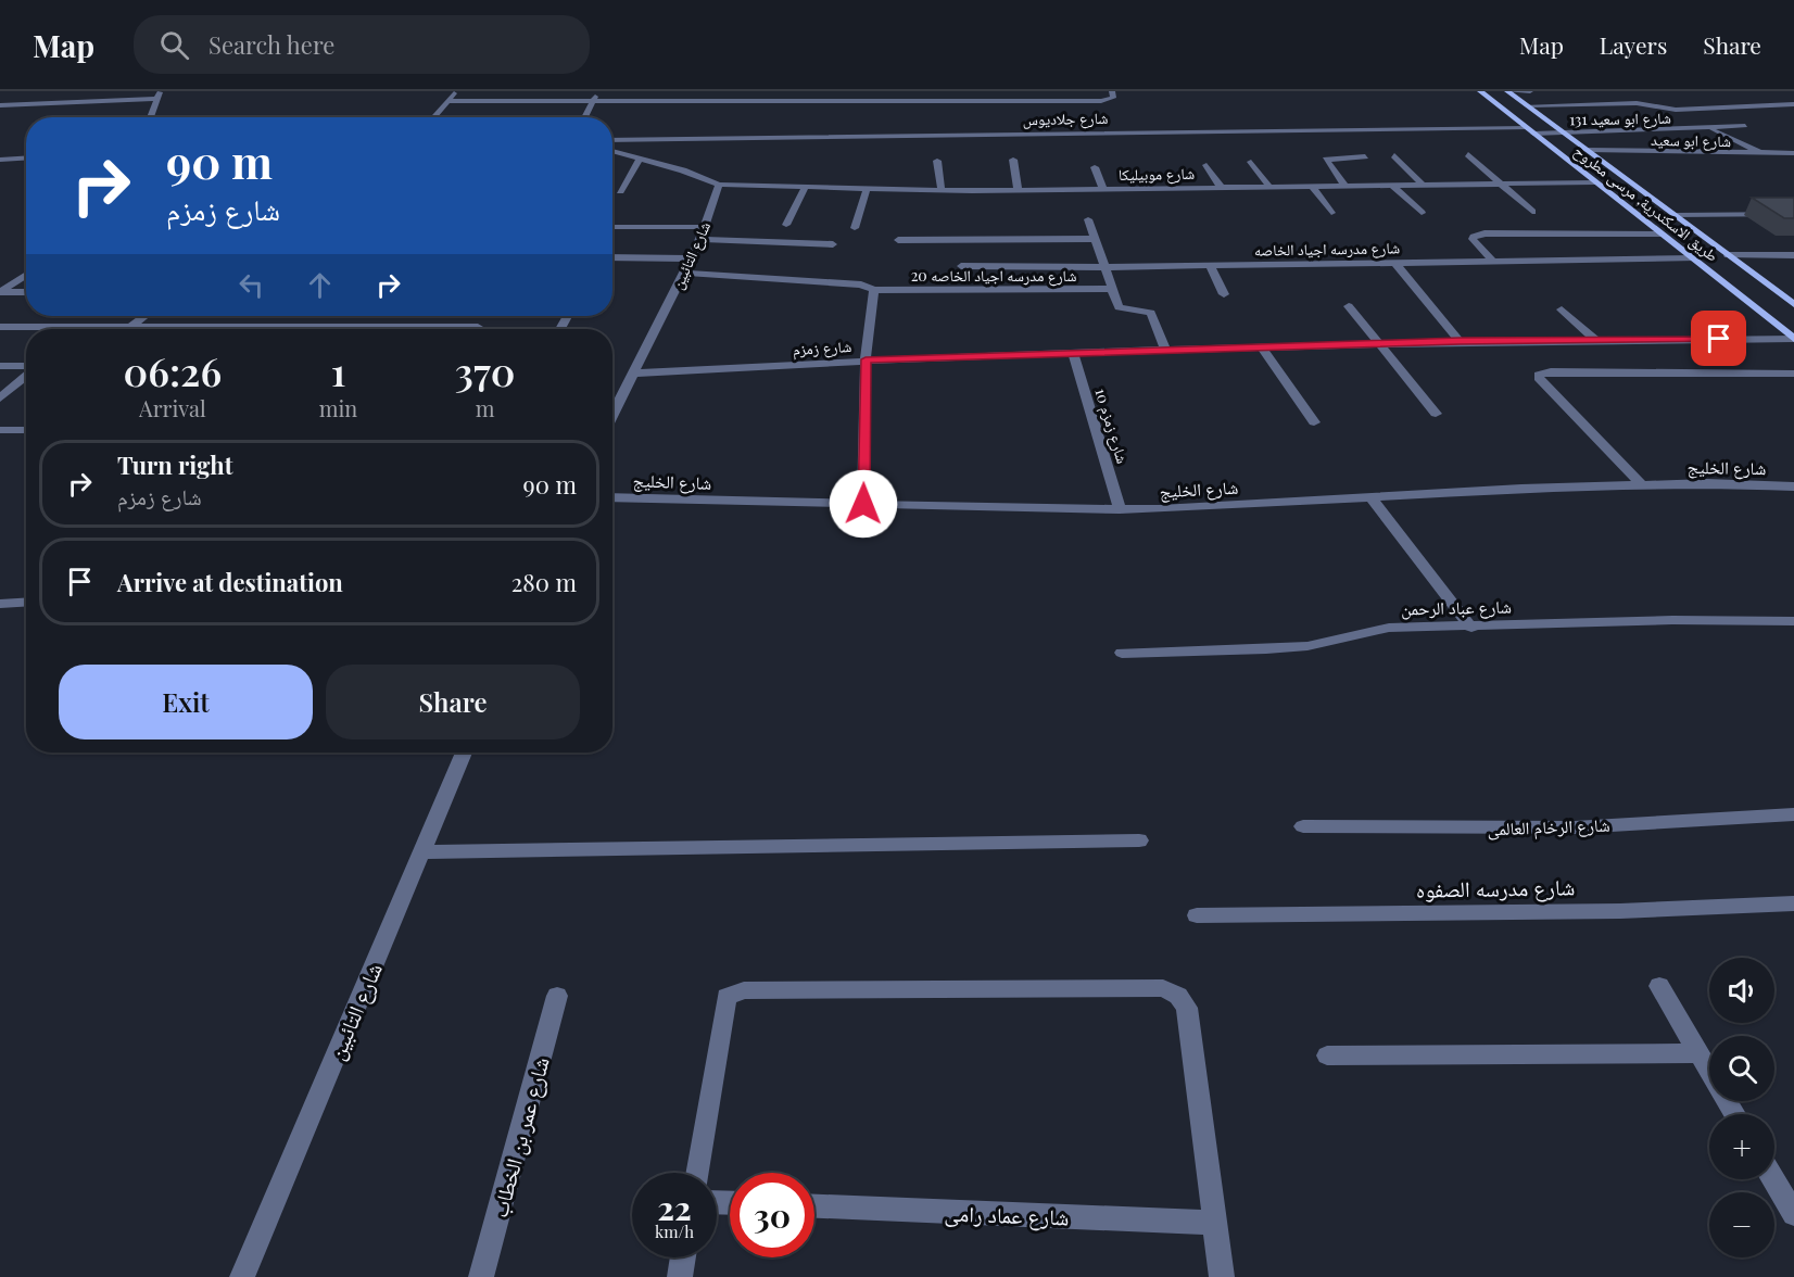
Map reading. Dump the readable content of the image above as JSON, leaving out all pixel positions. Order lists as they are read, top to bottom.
{
  "streets": {
    "main road": ["طريق الاسكندرية, مرسى مطروح"],
    "street": [
      "شارع جلاديوس",
      "شارع ابو سعيد 131",
      "شارع ابو سعيد",
      "شارع موبيليكا",
      "شارع مدرسه اجياد الخاصه",
      "شارع التائبين",
      "شارع مدرسه اجياد الخاصه 20",
      "شارع زمزم",
      "شارع زمزم 10",
      "شارع الخليج",
      "شارع عباد الرحمن",
      "شارع الرخام العالمى",
      "شارع مدرسه الصفوه",
      "شارع عمر بن الخطاب",
      "شارع عماد رامى"
    ]
  },
  "crossings": [
    ["شارع جلاديوس", "شارع ابو سعيد 131"],
    ["شارع جلاديوس", "طريق الاسكندرية, مرسى مطروح"],
    ["شارع ابو سعيد 131", "شارع ابو سعيد"],
    ["شارع ابو سعيد 131", "طريق الاسكندرية, مرسى مطروح"],
    ["شارع ابو سعيد", "طريق الاسكندرية, مرسى مطروح"],
    ["شارع موبيليكا", "طريق الاسكندرية, مرسى مطروح"],
    ["شارع موبيليكا", "شارع التائبين"],
    ["طريق الاسكندرية, مرسى مطروح", "شارع مدرسه اجياد الخاصه"],
    ["طريق الاسكندرية, مرسى مطروح", "شارع زمزم"],
    ["شارع التائبين", "شارع مدرسه اجياد الخاصه 20"],
    ["شارع التائبين", "شارع زمزم"],
    ["شارع زمزم", "شارع زمزم 10"],
    ["شارع زمزم 10", "شارع الخليج"]
  ],
  "page": {
    "header": "Map",
    "search": "Search here",
    "nav": ["Map", "Layers", "Share"],
    "turn": ["90 m", "شارع زمزم"],
    "eta": [
      "06:26",
      "Arrival",
      "1",
      "min",
      "370",
      "m"
    ],
    "list": [
      {
        "name": "Turn right",
        "note": "شارع زمزم",
        "value": "90 m"
      },
      {
        "name": "Arrive at destination",
        "value": "280 m"
      }
    ],
    "buttons": ["Exit", "Share"],
    "map_buttons": ["+", "−"],
    "speed": "22 km/h",
    "limit": "30"
  }
}
